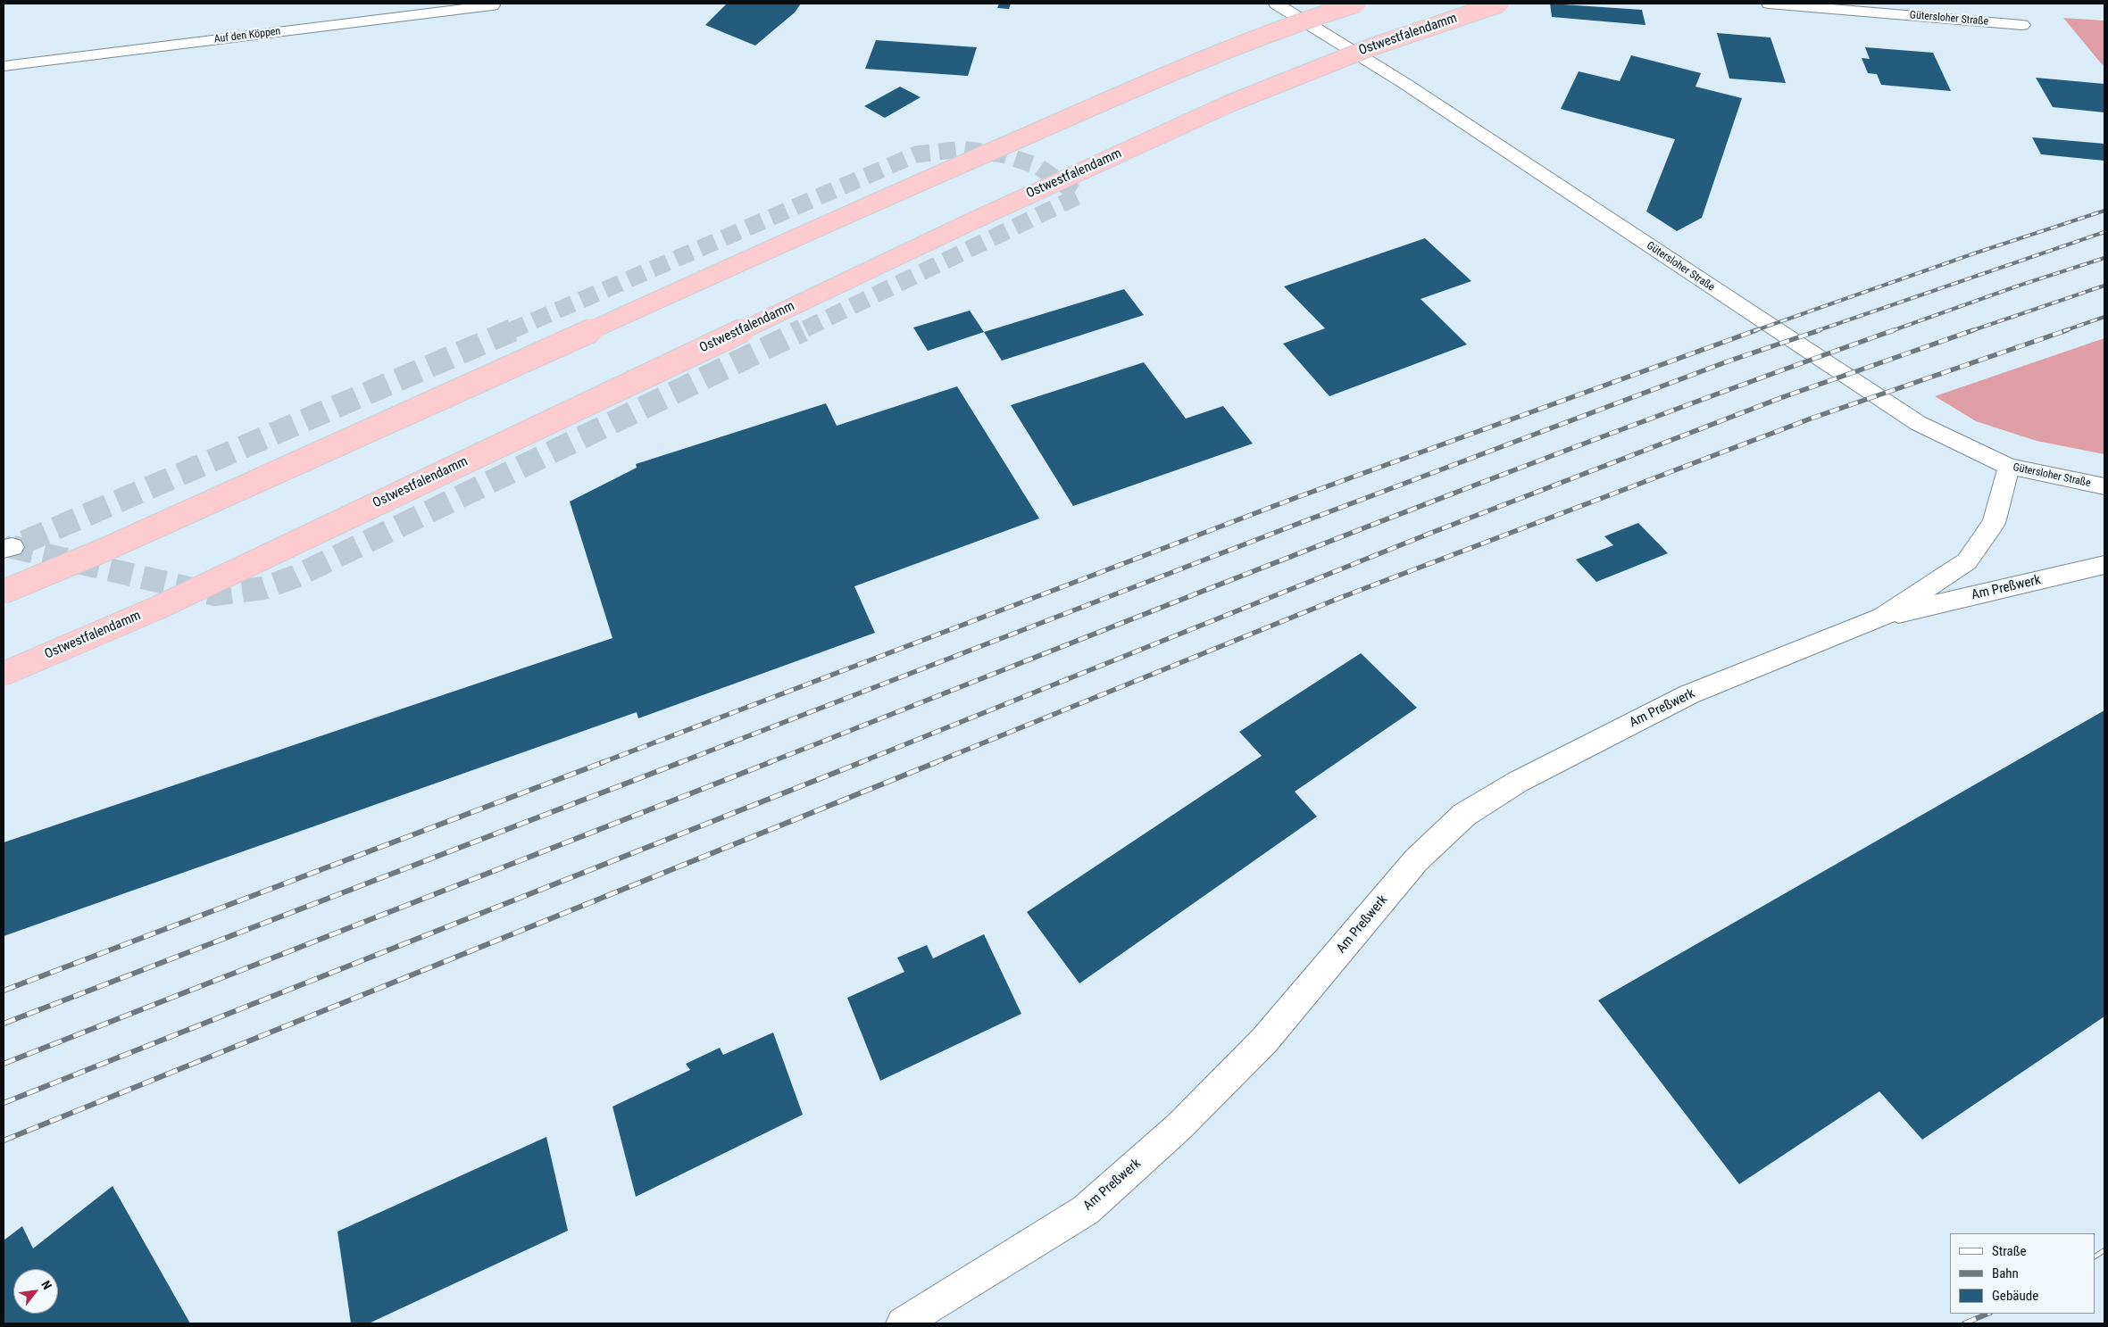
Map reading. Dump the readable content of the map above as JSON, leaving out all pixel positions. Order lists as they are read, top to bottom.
{
  "streets": {
    "highway": ["Ostwestfalendamm"],
    "street": ["Gütersloher Straße", "Auf den Köppen", "Am Preßwerk"]
  },
  "crossings": [
    ["Gütersloher Straße", "Am Preßwerk"]
  ],
  "legend": ["Straße", "Bahn", "Gebäude"],
  "north": "top right"
}
